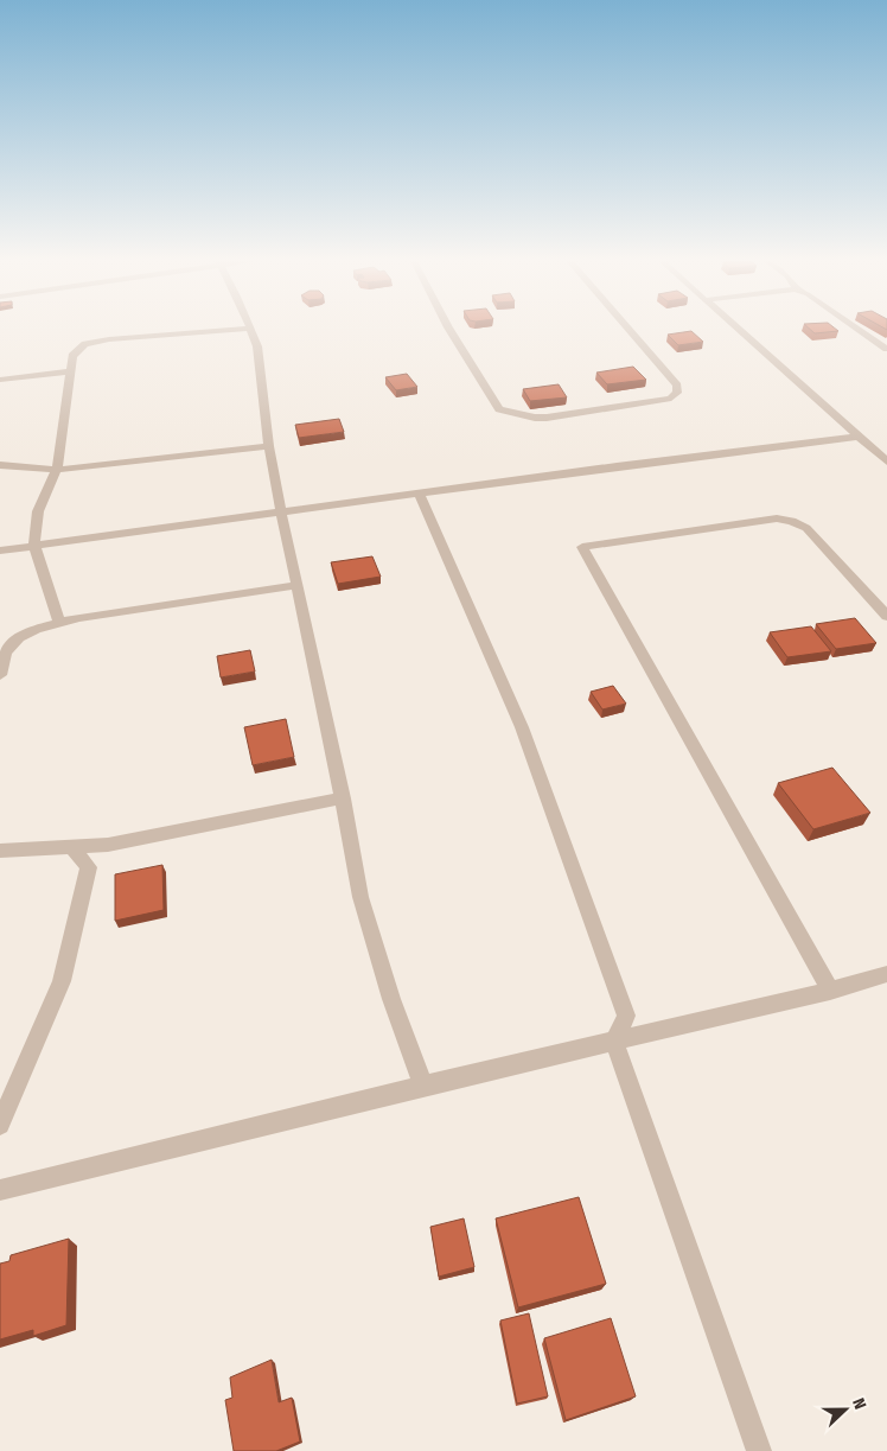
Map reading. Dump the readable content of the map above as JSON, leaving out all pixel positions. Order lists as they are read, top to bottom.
{
  "north": "right"
}
